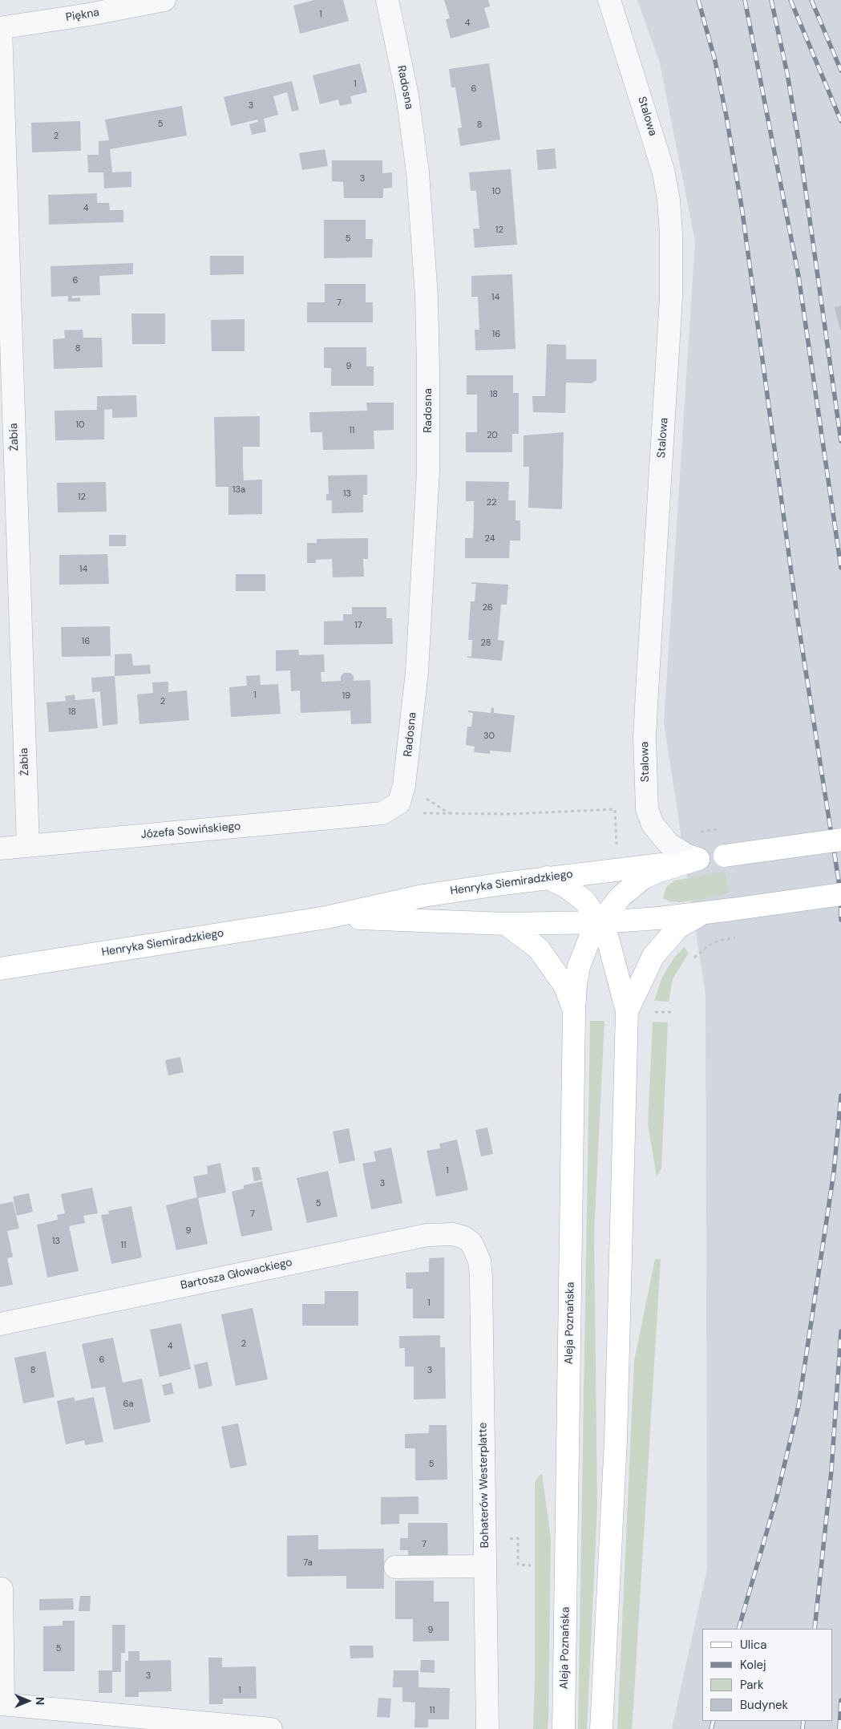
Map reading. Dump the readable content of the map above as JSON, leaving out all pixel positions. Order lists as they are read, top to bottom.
{
  "streets": {
    "main road": ["Henryka Siemiradzkiego", "Aleja Poznańska"],
    "street": [
      "Piękna",
      "Radosna",
      "Stalowa",
      "Żabia",
      "Józefa Sowińskiego",
      "Bartosza Głowackiego",
      "Bohaterów Westerplatte"
    ]
  },
  "crossings": [
    ["Piękna", "Żabia"],
    ["Radosna", "Józefa Sowińskiego"],
    ["Stalowa", "Henryka Siemiradzkiego"],
    ["Stalowa", "Aleja Poznańska"],
    ["Żabia", "Józefa Sowińskiego"],
    ["Henryka Siemiradzkiego", "Aleja Poznańska"],
    ["Bartosza Głowackiego", "Bohaterów Westerplatte"]
  ],
  "house_numbers": [
    "1",
    "4",
    "1",
    "6",
    "3",
    "5",
    "8",
    "2",
    "3",
    "10",
    "4",
    "12",
    "5",
    "6",
    "14",
    "7",
    "16",
    "8",
    "9",
    "18",
    "10",
    "11",
    "20",
    "13a",
    "13",
    "12",
    "22",
    "24",
    "14",
    "26",
    "17",
    "16",
    "28",
    "1",
    "19",
    "2",
    "18",
    "30",
    "1",
    "3",
    "5",
    "7",
    "9",
    "13",
    "11",
    "1",
    "2",
    "4",
    "6",
    "8",
    "3",
    "6a",
    "5",
    "7",
    "7a",
    "9",
    "5",
    "3",
    "1",
    "11"
  ],
  "legend": [
    "Ulica",
    "Kolej",
    "Park",
    "Budynek"
  ],
  "north": "right"
}
